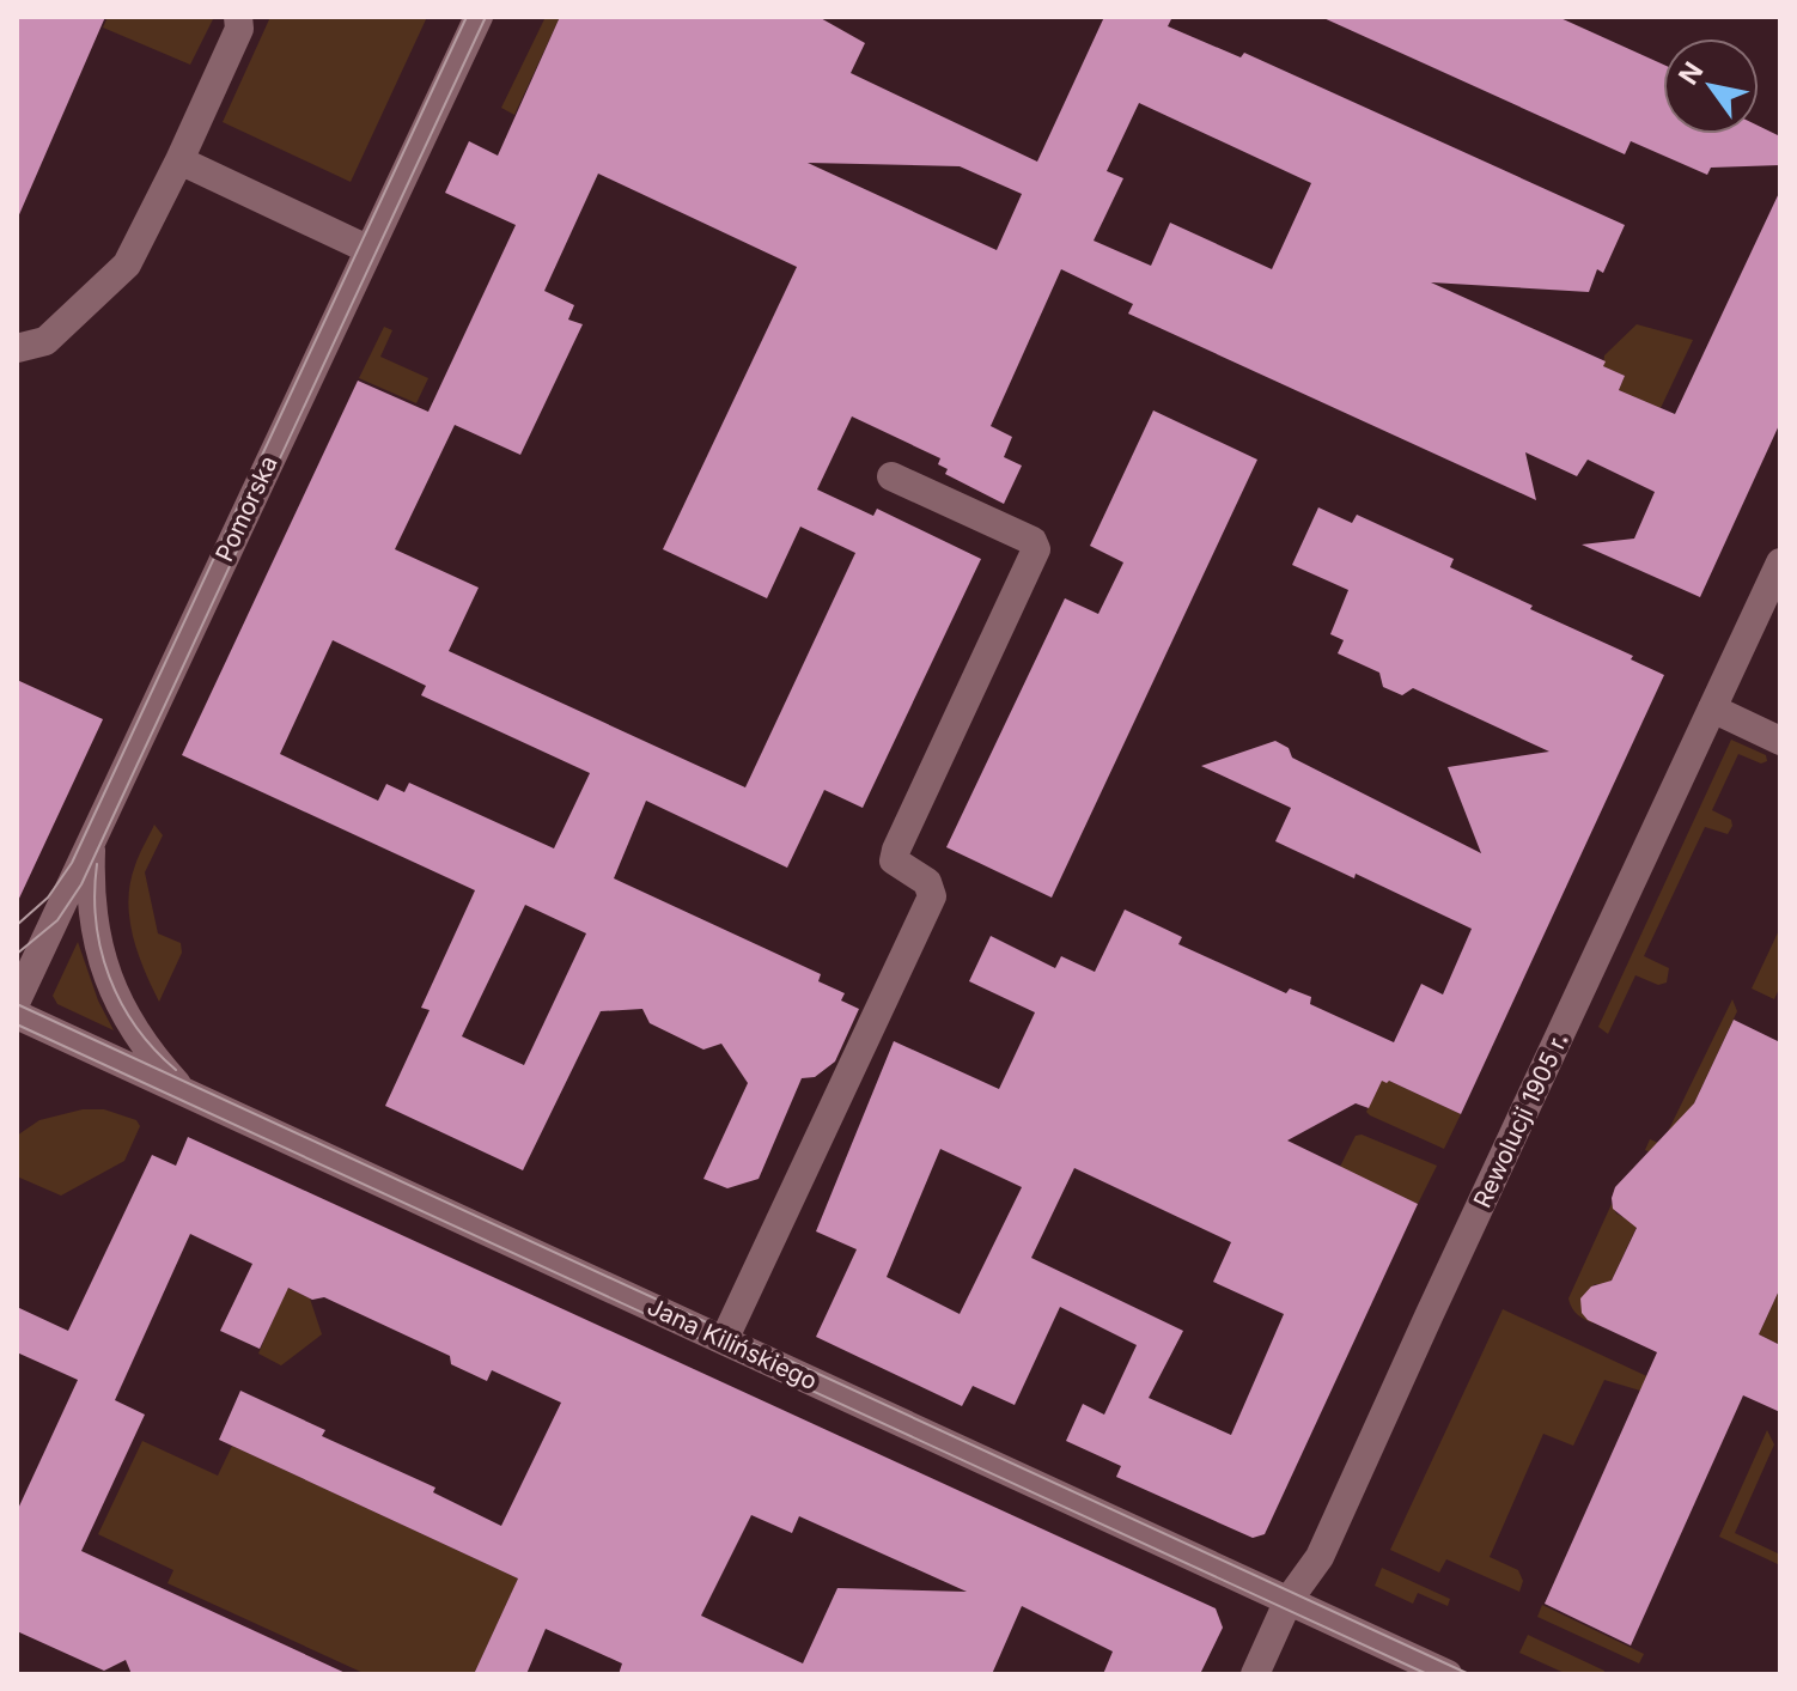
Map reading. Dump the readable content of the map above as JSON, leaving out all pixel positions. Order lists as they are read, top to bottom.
{
  "streets": {
    "street": ["Pomorska", "Rewolucji 1905 r.", "Jana Kilińskiego"]
  },
  "crossings": [
    ["Rewolucji 1905 r.", "Jana Kilińskiego"]
  ],
  "north": "top left"
}
